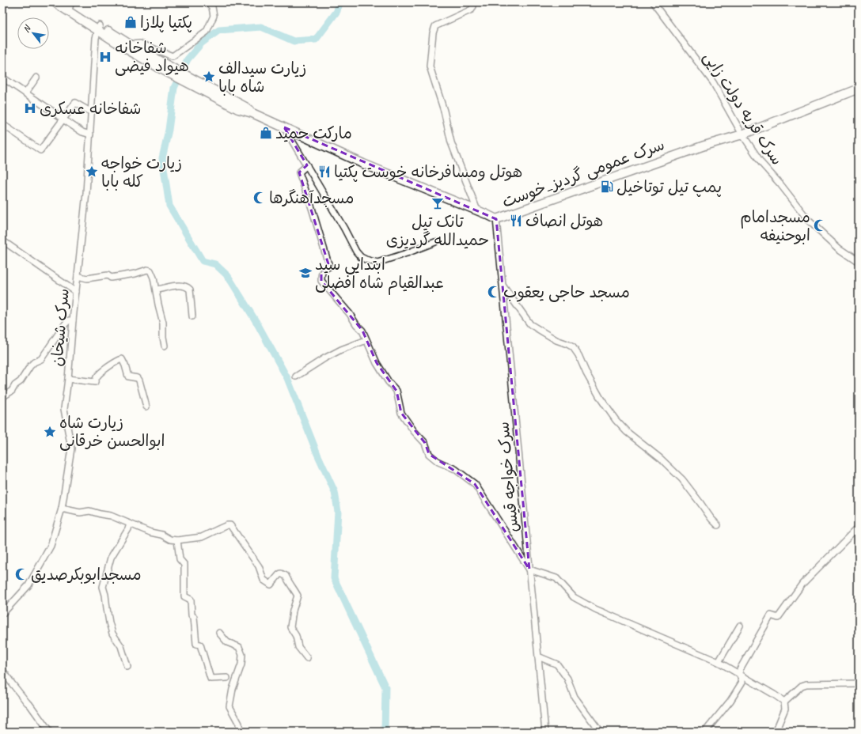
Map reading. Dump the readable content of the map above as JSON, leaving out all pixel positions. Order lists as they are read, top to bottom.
{
  "streets": {
    "highway": ["سرک عمومی گردیز_خوست"],
    "street": ["سرک قریه دولت زایی", "سرک شیخان", "سرک خواجه قیس"]
  },
  "crossings": [
    ["سرک قریه دولت زایی", "سرک عمومی گردیز_خوست"],
    ["سرک عمومی گردیز_خوست", "سرک شیخان"],
    ["سرک عمومی گردیز_خوست", "سرک خواجه قیس"]
  ],
  "places": {
    "shop": ["پکتیا پلازا", "مارکت حمید"],
    "hospital": ["شفاخانه هیواد فیضی", "شفاخانه عسکری"],
    "place": ["زیارت سیدالف شاه بابا", "زیارت خواجه کله بابا", "زیارت شاه ابوالحسن خرقانی"],
    "restaurant": ["هوتل ومسافرخانه خوست پکتیا", "هوتل انصاف"],
    "fuel station": ["پمپ تیل توتاخیل"],
    "mosque": [
      "مسجدآهنگرها",
      "مسجدامام ابوحنیفه",
      "مسجد حاجی یعقوب",
      "مسجدابوبکرصدیق"
    ],
    "bar": ["تانک تیل حمیدالله گردیزی"],
    "school or university": ["ابتدایی سید عبدالقیام شاه افضلی"]
  },
  "north": "top left"
}
